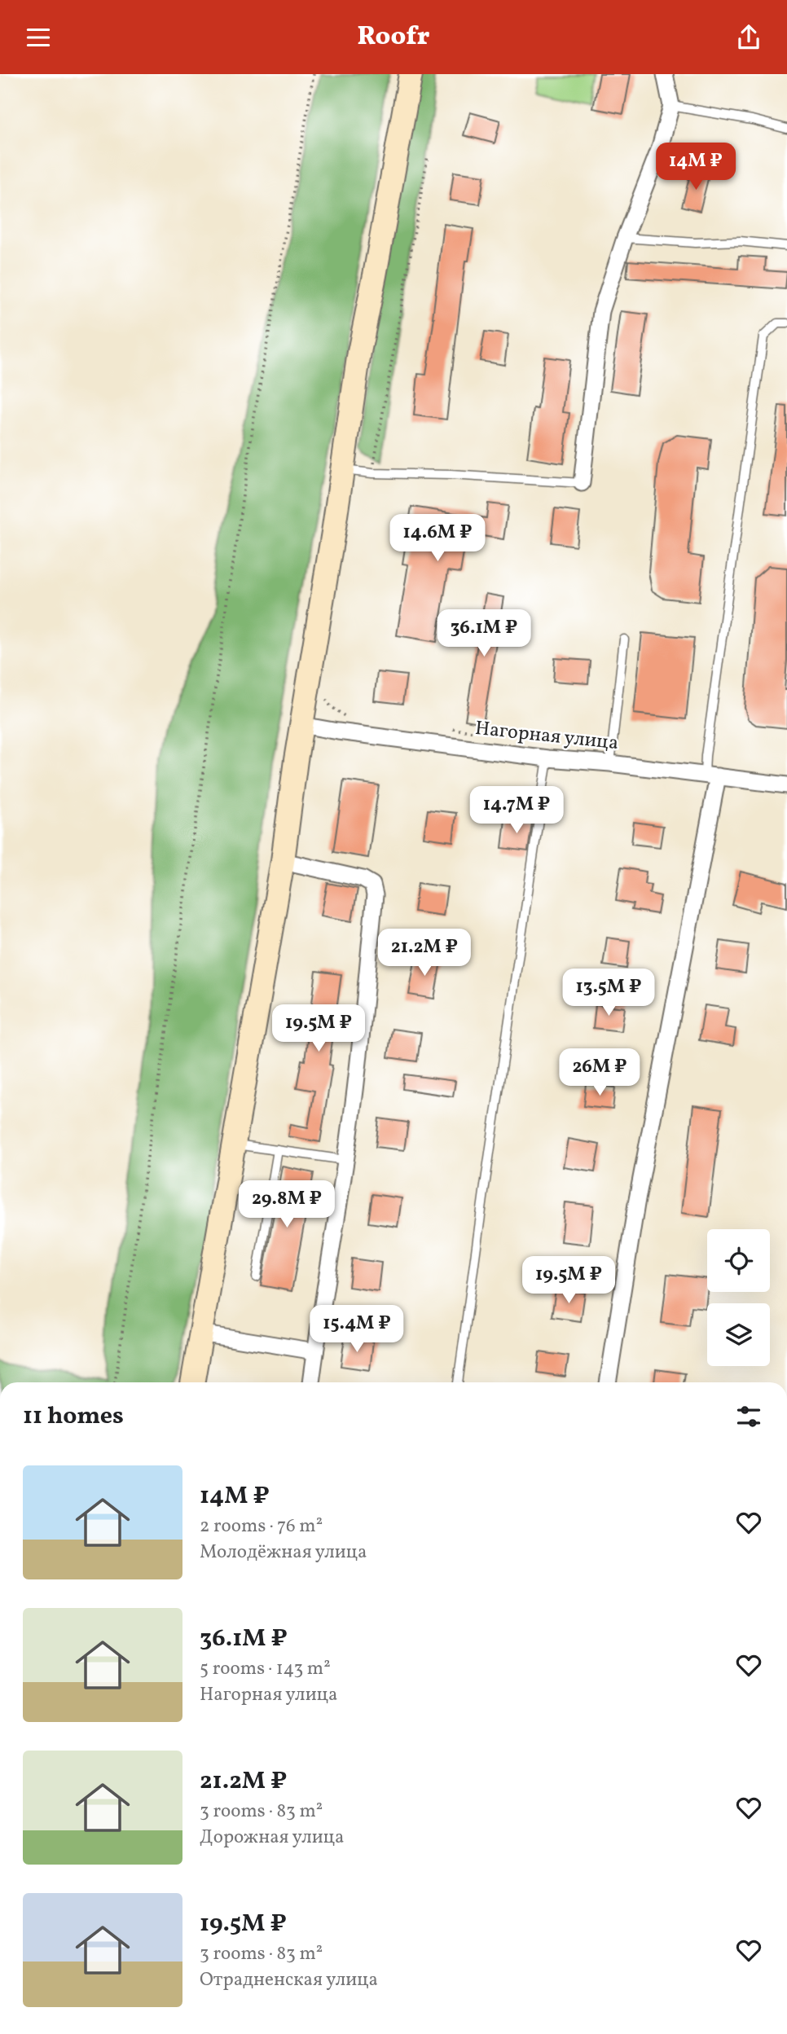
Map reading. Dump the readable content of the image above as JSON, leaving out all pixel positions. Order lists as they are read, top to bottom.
{
  "streets": {
    "street": ["Нагорная улица"]
  },
  "page": {
    "header": "Roofr",
    "price": [
      "14M ₽",
      "14.6M ₽",
      "36.1M ₽",
      "14.7M ₽",
      "21.2M ₽",
      "13.5M ₽",
      "19.5M ₽",
      "26M ₽",
      "29.8M ₽",
      "19.5M ₽",
      "15.4M ₽"
    ],
    "heading": "11 homes",
    "list": [
      {
        "name": "14M ₽",
        "note": "2 rooms · 76 m² · Молодёжная улица"
      },
      {
        "name": "36.1M ₽",
        "note": "5 rooms · 143 m² · Нагорная улица"
      },
      {
        "name": "21.2M ₽",
        "note": "3 rooms · 83 m² · Дорожная улица"
      },
      {
        "name": "19.5M ₽",
        "note": "3 rooms · 83 m² · Отрадненская улица"
      }
    ]
  }
}
